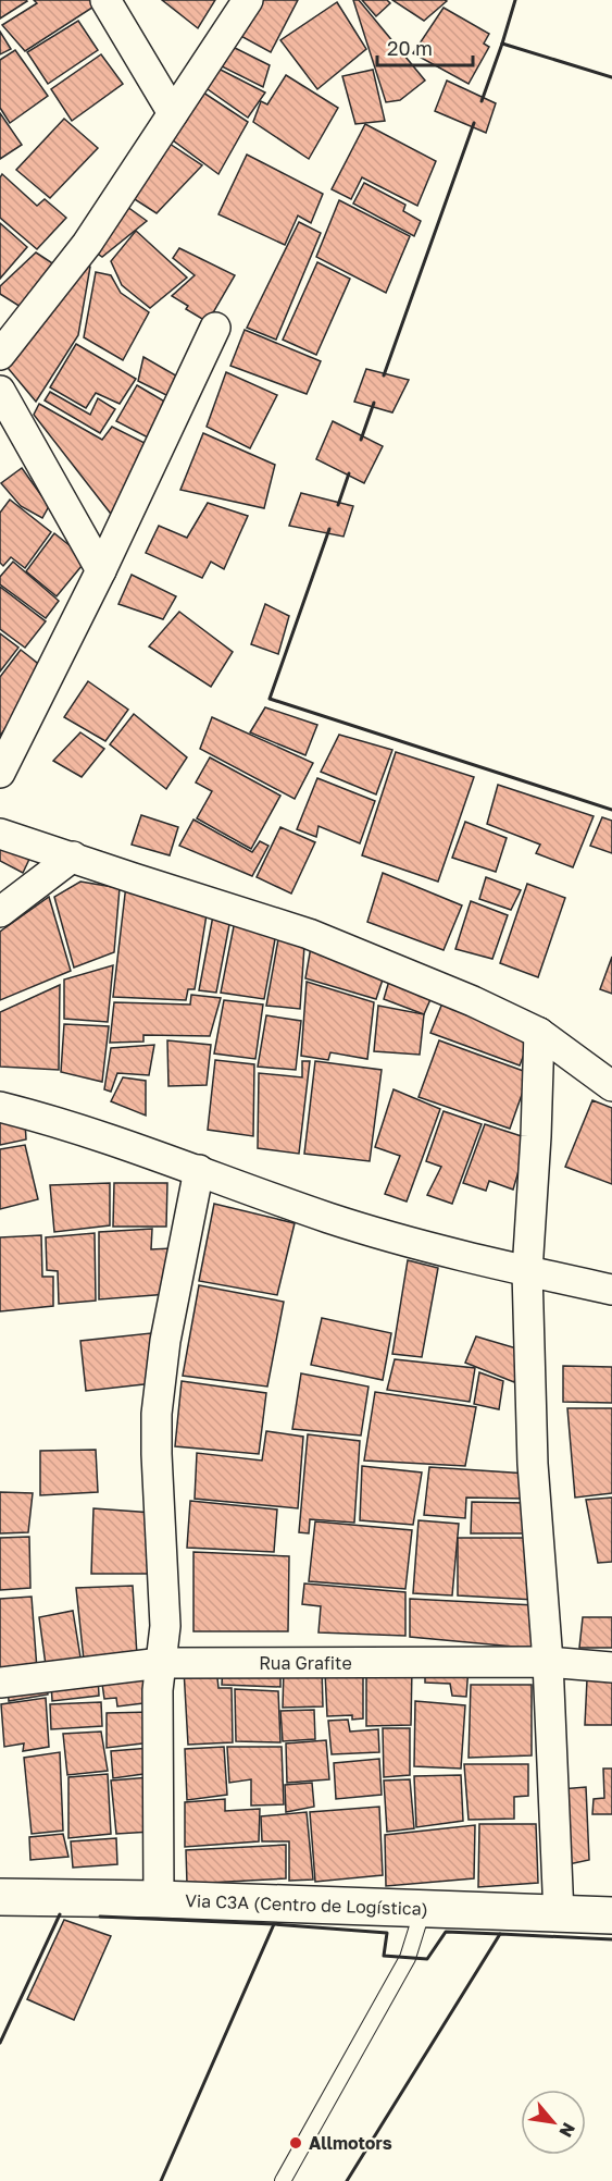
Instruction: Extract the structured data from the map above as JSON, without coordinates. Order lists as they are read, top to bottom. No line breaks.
{"streets":{"street":["Rua Grafite","Via C3A (Centro de Logística)"]},"places":["Allmotors"],"scale_bar":"20 m","north":"bottom right"}
